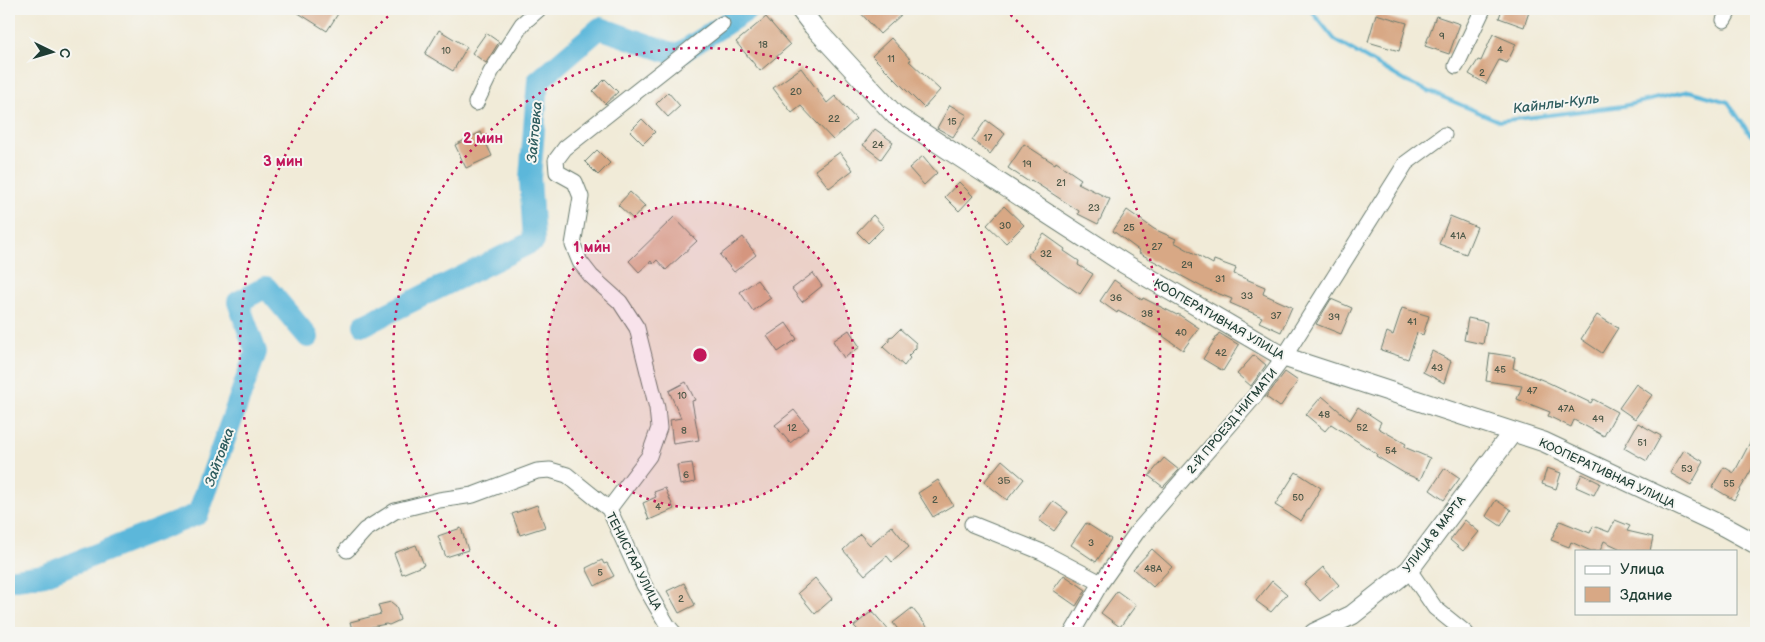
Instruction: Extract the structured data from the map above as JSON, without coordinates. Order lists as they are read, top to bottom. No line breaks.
{"streets":{"main road":["КООПЕРАТИВНАЯ УЛИЦА","УЛИЦА 8 МАРТА"],"street":["2-Й ПРОЕЗД НИГМАТИ","ТЕНИСТАЯ УЛИЦА"]},"crossings":[["КООПЕРАТИВНАЯ УЛИЦА","2-Й ПРОЕЗД НИГМАТИ"],["КООПЕРАТИВНАЯ УЛИЦА","УЛИЦА 8 МАРТА"]],"water":["Кайнлы-Куль","Зайтовка"],"house_numbers":["9","18","4","10","11","2","20","22","15","17","24","19","21","23","30","25","41А","27","32","29","31","33","36","38","37","39","41","40","42","43","45","47","10","47А","48","49","12","52","8","51","54","53","6","3Б","55","50","2","4","3","48А","5","2"],"legend":["Улица","Здание"],"north":"right","rings":["2 мин","3 мин","1 мин"]}
